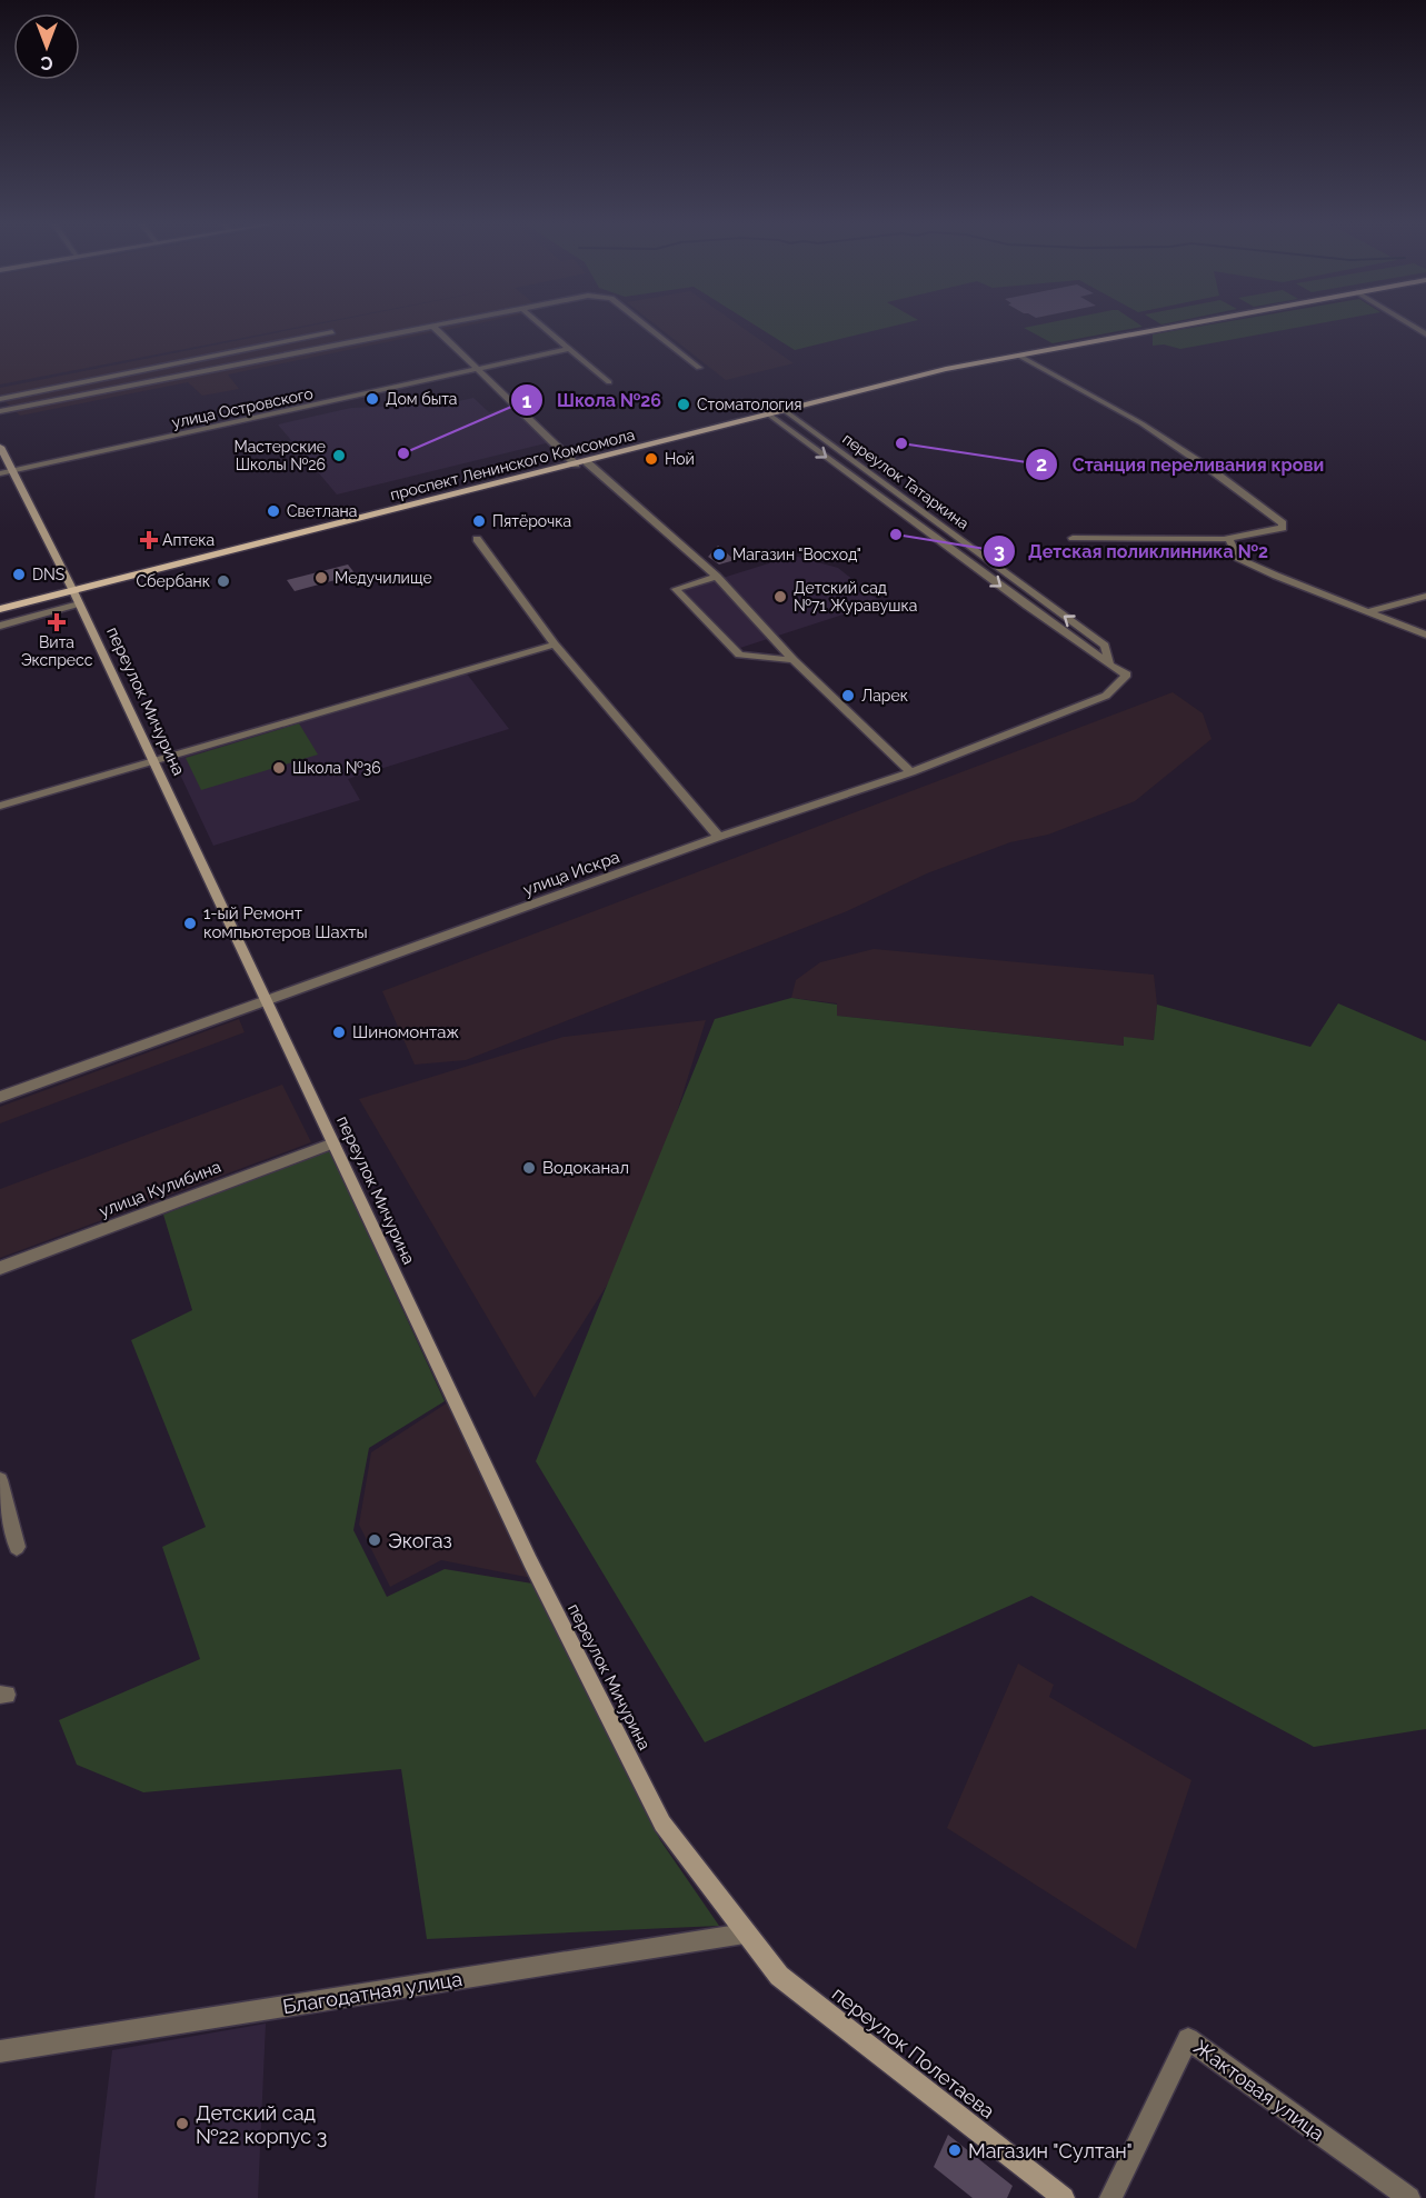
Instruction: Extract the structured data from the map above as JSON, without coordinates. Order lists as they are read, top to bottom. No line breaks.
{"streets":{"main road":["проспект Ленинского Комсомола","переулок Мичурина","переулок Полетаева"],"street":["улица Островского","переулок Татаркина","улица Искра","улица Кулибина","Благодатная улица","Жактовая улица"]},"crossings":[["улица Островского","переулок Мичурина"],["проспект Ленинского Комсомола","переулок Татаркина"],["проспект Ленинского Комсомола","переулок Мичурина"],["переулок Татаркина","улица Искра"],["переулок Мичурина","улица Искра"],["переулок Мичурина","улица Кулибина"],["переулок Мичурина","Благодатная улица"],["переулок Мичурина","переулок Полетаева"],["Благодатная улица","переулок Полетаева"]],"places":{"other":["Дом быта","Стоматология","Станция переливания крови","Школа №26","Мастерские Школы №26","Ной","Светлана","Пятёрочка","Детская поликлинника №2","Магазин \"Восход\"","DNS","Медучилище","Сбербанк","Детский сад №71 Журавушка","Ларек","Школа №36","1-ый Ремонт компьютеров Шахты","Шиномонтаж","Водоканал","Экогаз","Детский сад №22 корпус 3","Магазин \"Султан\""],"health":["Аптека","Вита Экспресс"]},"north":"bottom"}
